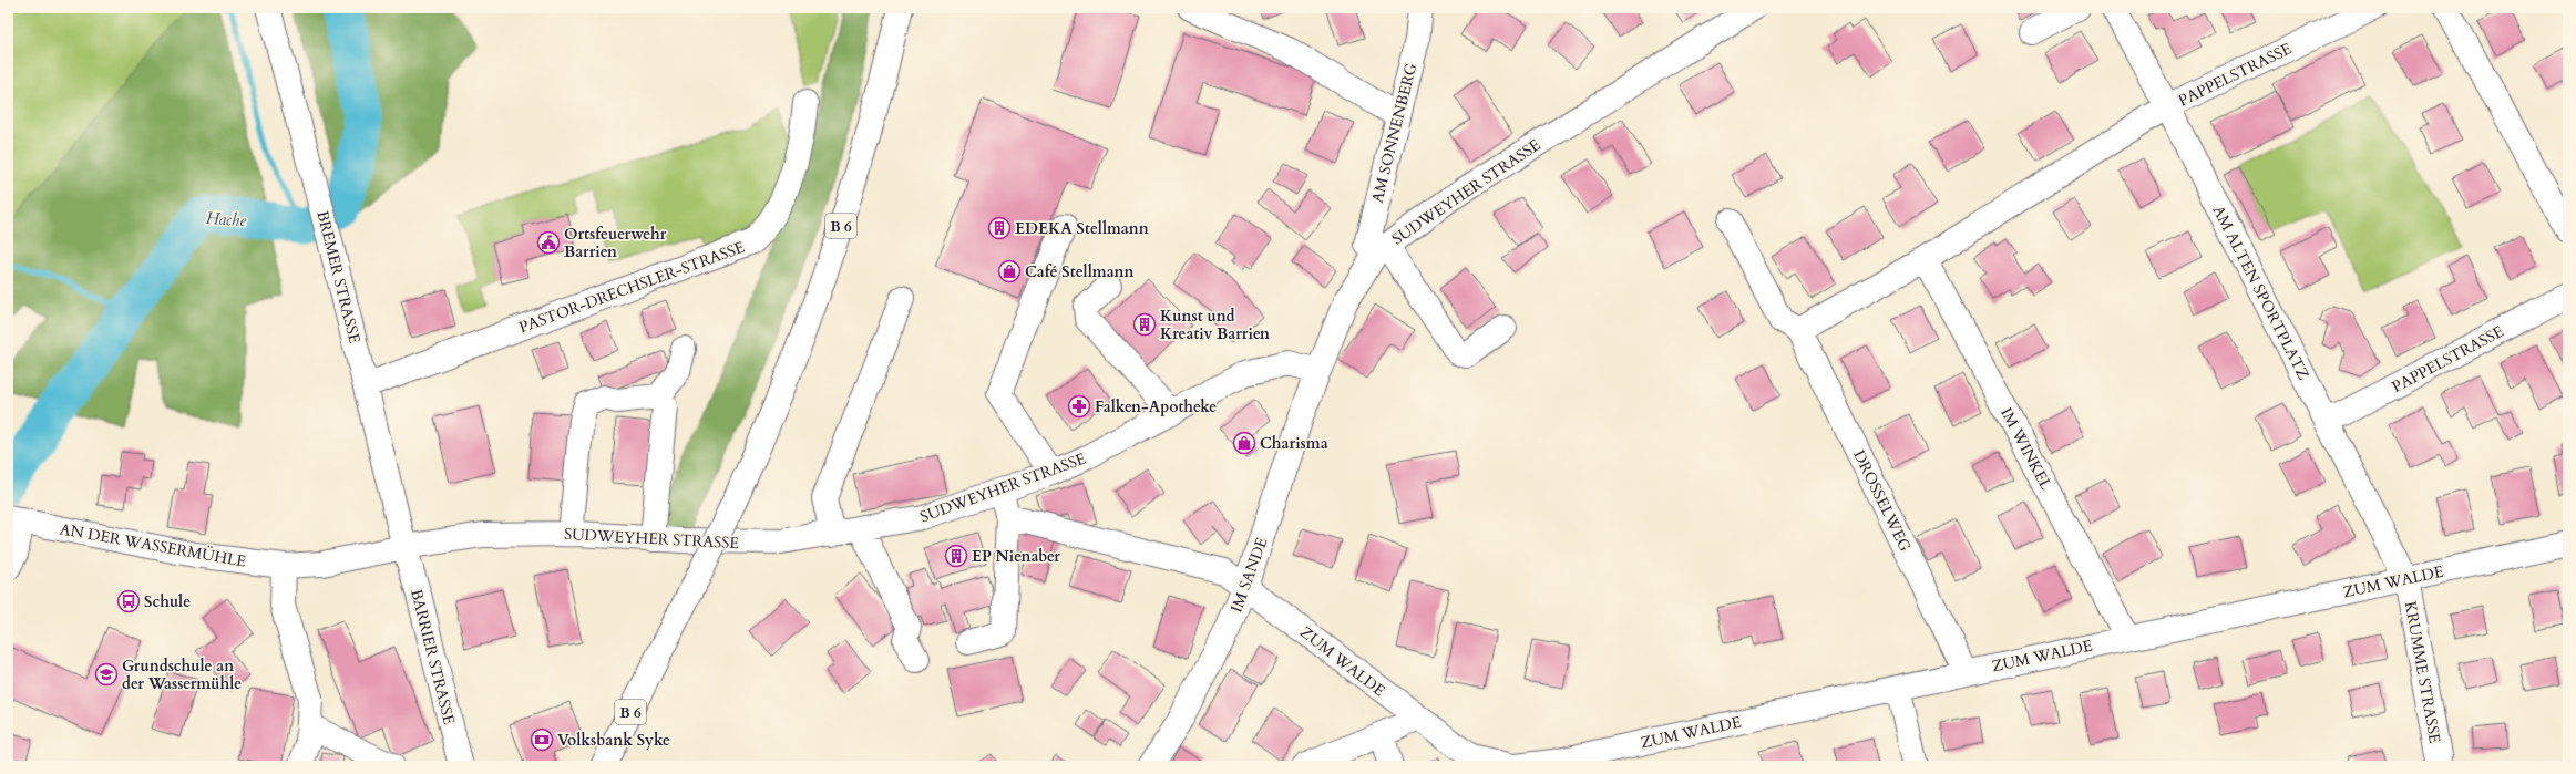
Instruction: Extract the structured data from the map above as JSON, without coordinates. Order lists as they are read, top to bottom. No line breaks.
{"streets":{"street":["PAPPELSTRASSE","AM SONNENBERG","SUDWEYHER STRASSE","B 6","BREMER STRASSE","PASTOR-DRECHSLER-STRASSE","AM ALTEN SPORTPLATZ","IM WINKEL","DROSSELWEG","AN DER WASSERMÜHLE","IM SANDE","ZUM WALDE","BARRIER STRASSE","KRUMME STRASSE"]},"crossings":[["PAPPELSTRASSE","AM ALTEN SPORTPLATZ"],["AM SONNENBERG","SUDWEYHER STRASSE"],["SUDWEYHER STRASSE","BREMER STRASSE"],["SUDWEYHER STRASSE","AN DER WASSERMÜHLE"],["SUDWEYHER STRASSE","IM SANDE"],["SUDWEYHER STRASSE","BARRIER STRASSE"],["BREMER STRASSE","PASTOR-DRECHSLER-STRASSE"],["BREMER STRASSE","AN DER WASSERMÜHLE"],["BREMER STRASSE","BARRIER STRASSE"],["AM ALTEN SPORTPLATZ","ZUM WALDE"],["AM ALTEN SPORTPLATZ","KRUMME STRASSE"],["IM WINKEL","ZUM WALDE"],["DROSSELWEG","ZUM WALDE"],["AN DER WASSERMÜHLE","BARRIER STRASSE"],["IM SANDE","ZUM WALDE"],["ZUM WALDE","KRUMME STRASSE"]],"water":["Hache"],"places":{"building":["EDEKA Stellmann","Kunst und Kreativ Barrien","EP Nienaber"],"public building":["Ortsfeuerwehr Barrien"],"shop":["Café Stellmann","Charisma"],"pharmacy":["Falken-Apotheke"],"bus stop":["Schule"],"school or university":["Grundschule an der Wassermühle"],"bank":["Volksbank Syke"]}}
